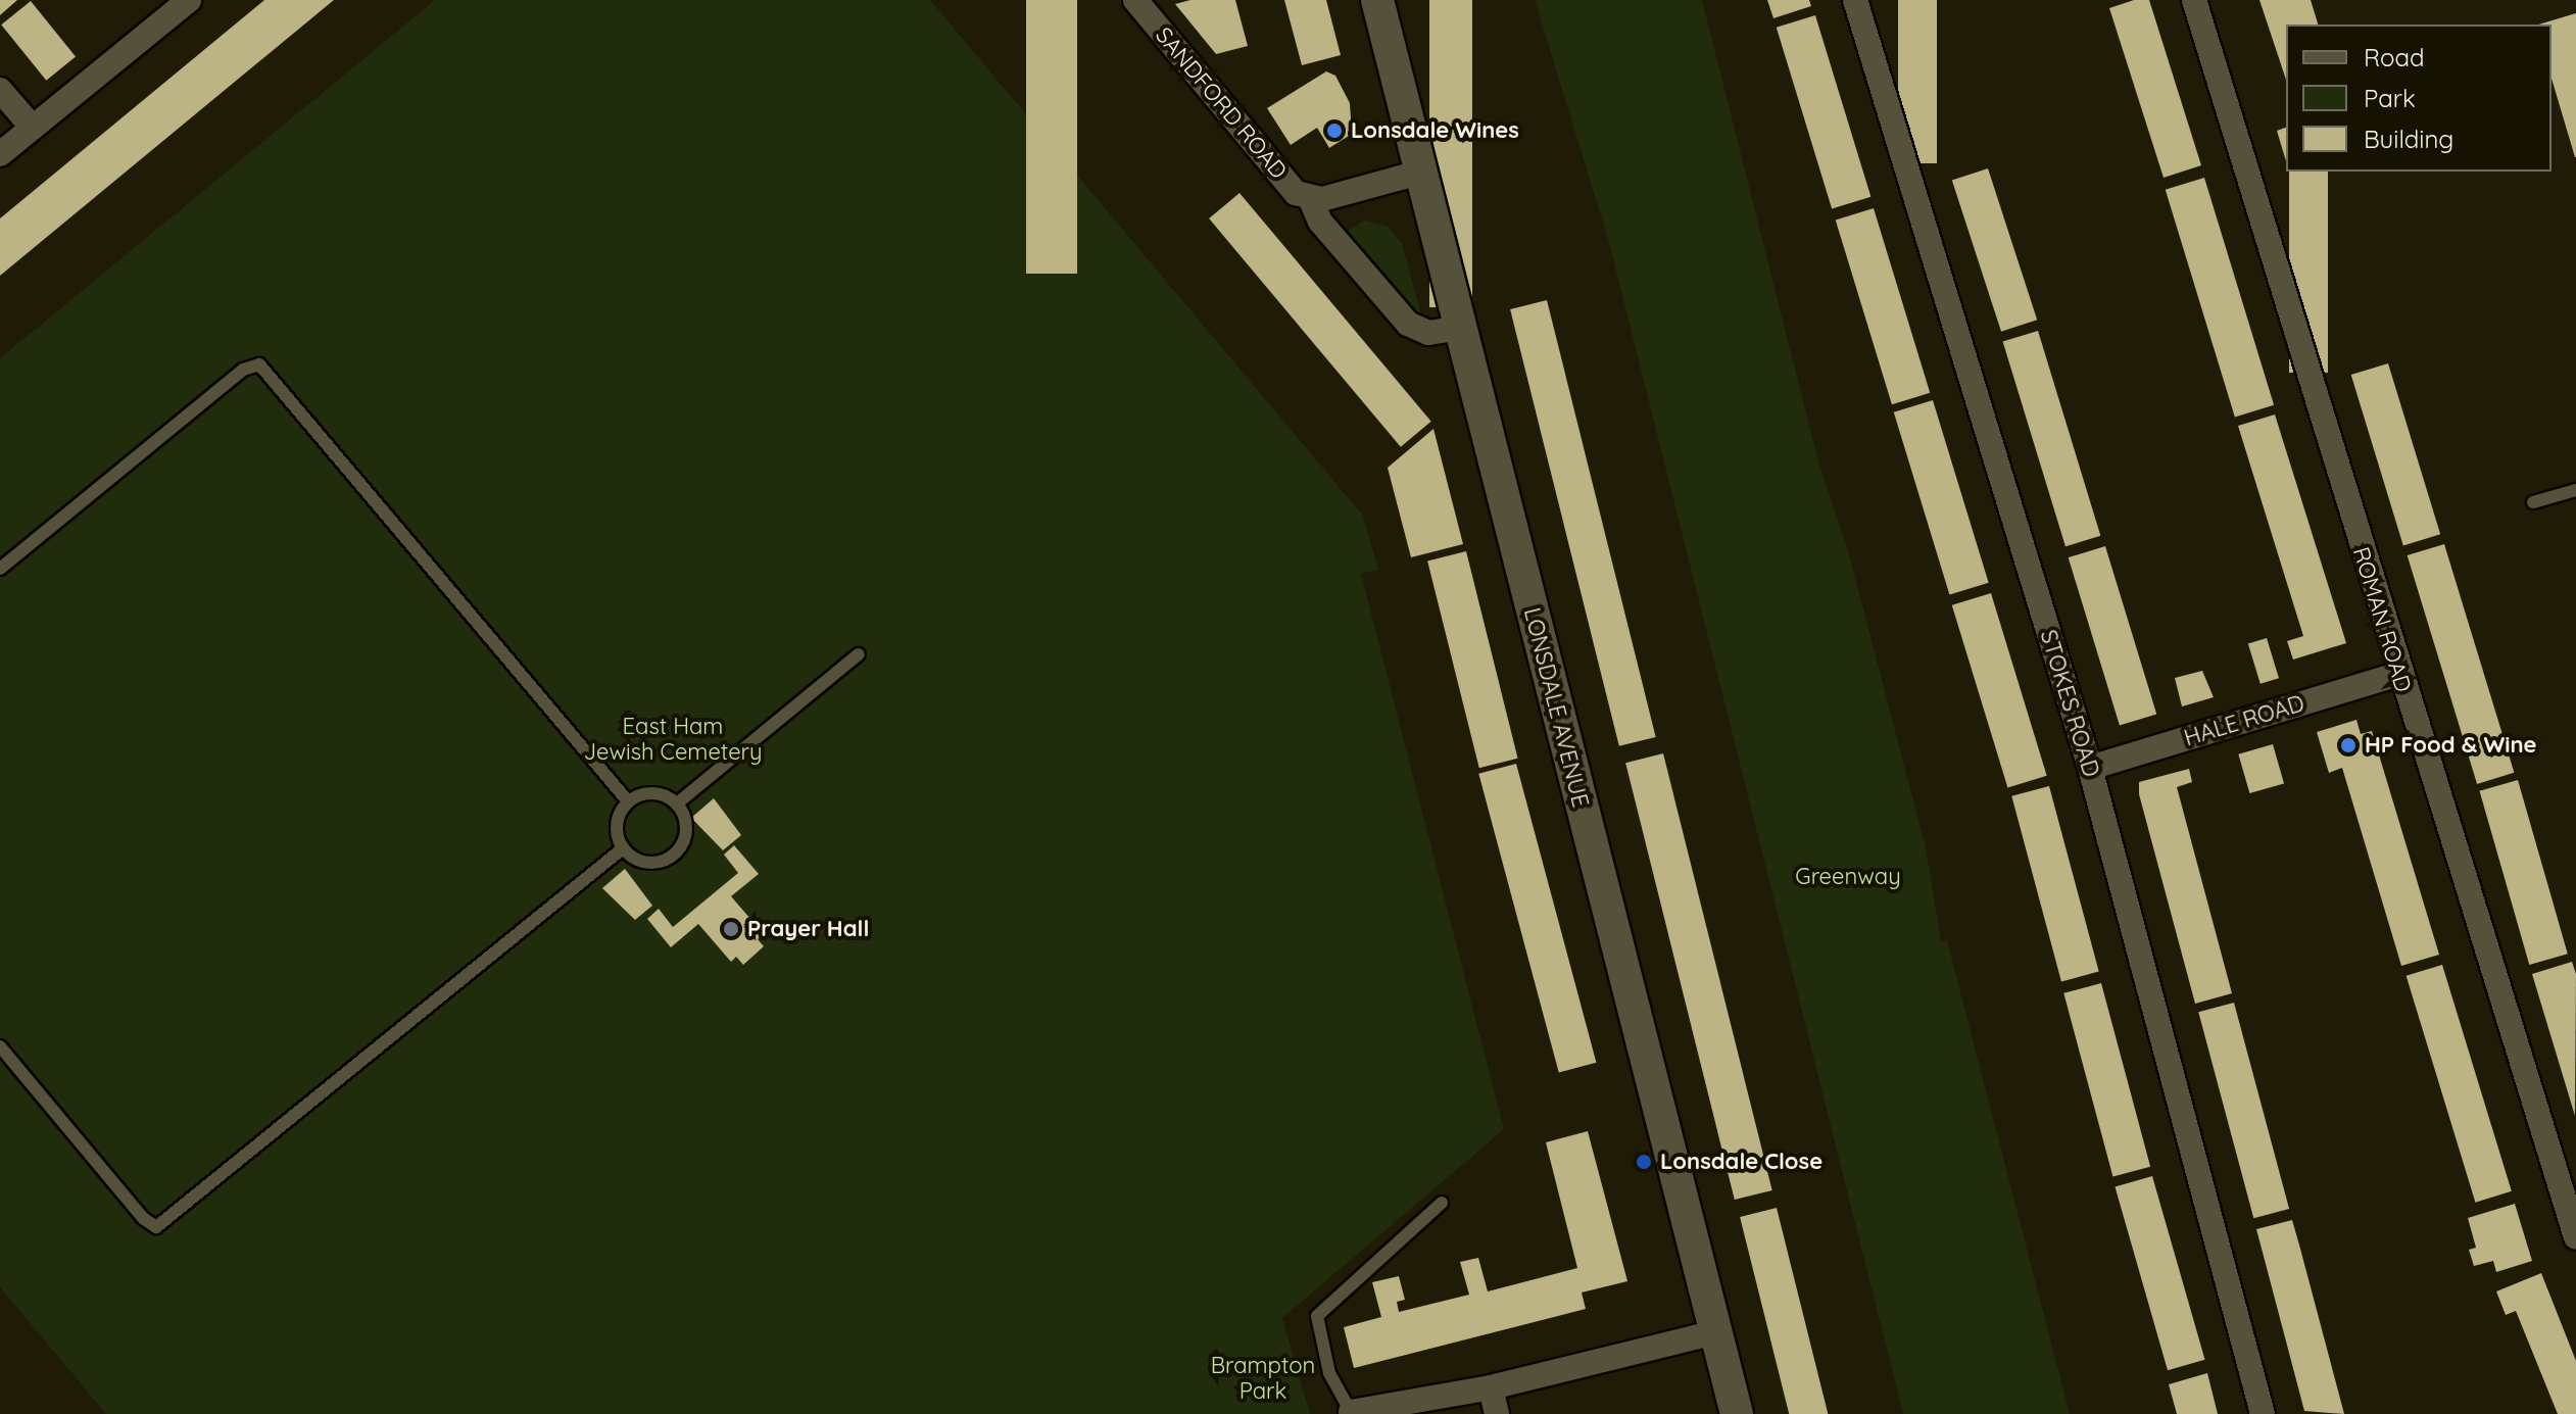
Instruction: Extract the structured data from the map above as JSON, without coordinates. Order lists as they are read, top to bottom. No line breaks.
{"streets":{"street":["SANDFORD ROAD","ROMAN ROAD","STOKES ROAD","LONSDALE AVENUE","HALE ROAD"]},"crossings":[["SANDFORD ROAD","LONSDALE AVENUE"],["ROMAN ROAD","HALE ROAD"],["STOKES ROAD","HALE ROAD"]],"parks":["East Ham Jewish Cemetery","Greenway","Brampton Park"],"places":["Lonsdale Wines","HP Food & Wine","Prayer Hall","Lonsdale Close"],"legend":["Road","Park","Building"]}
